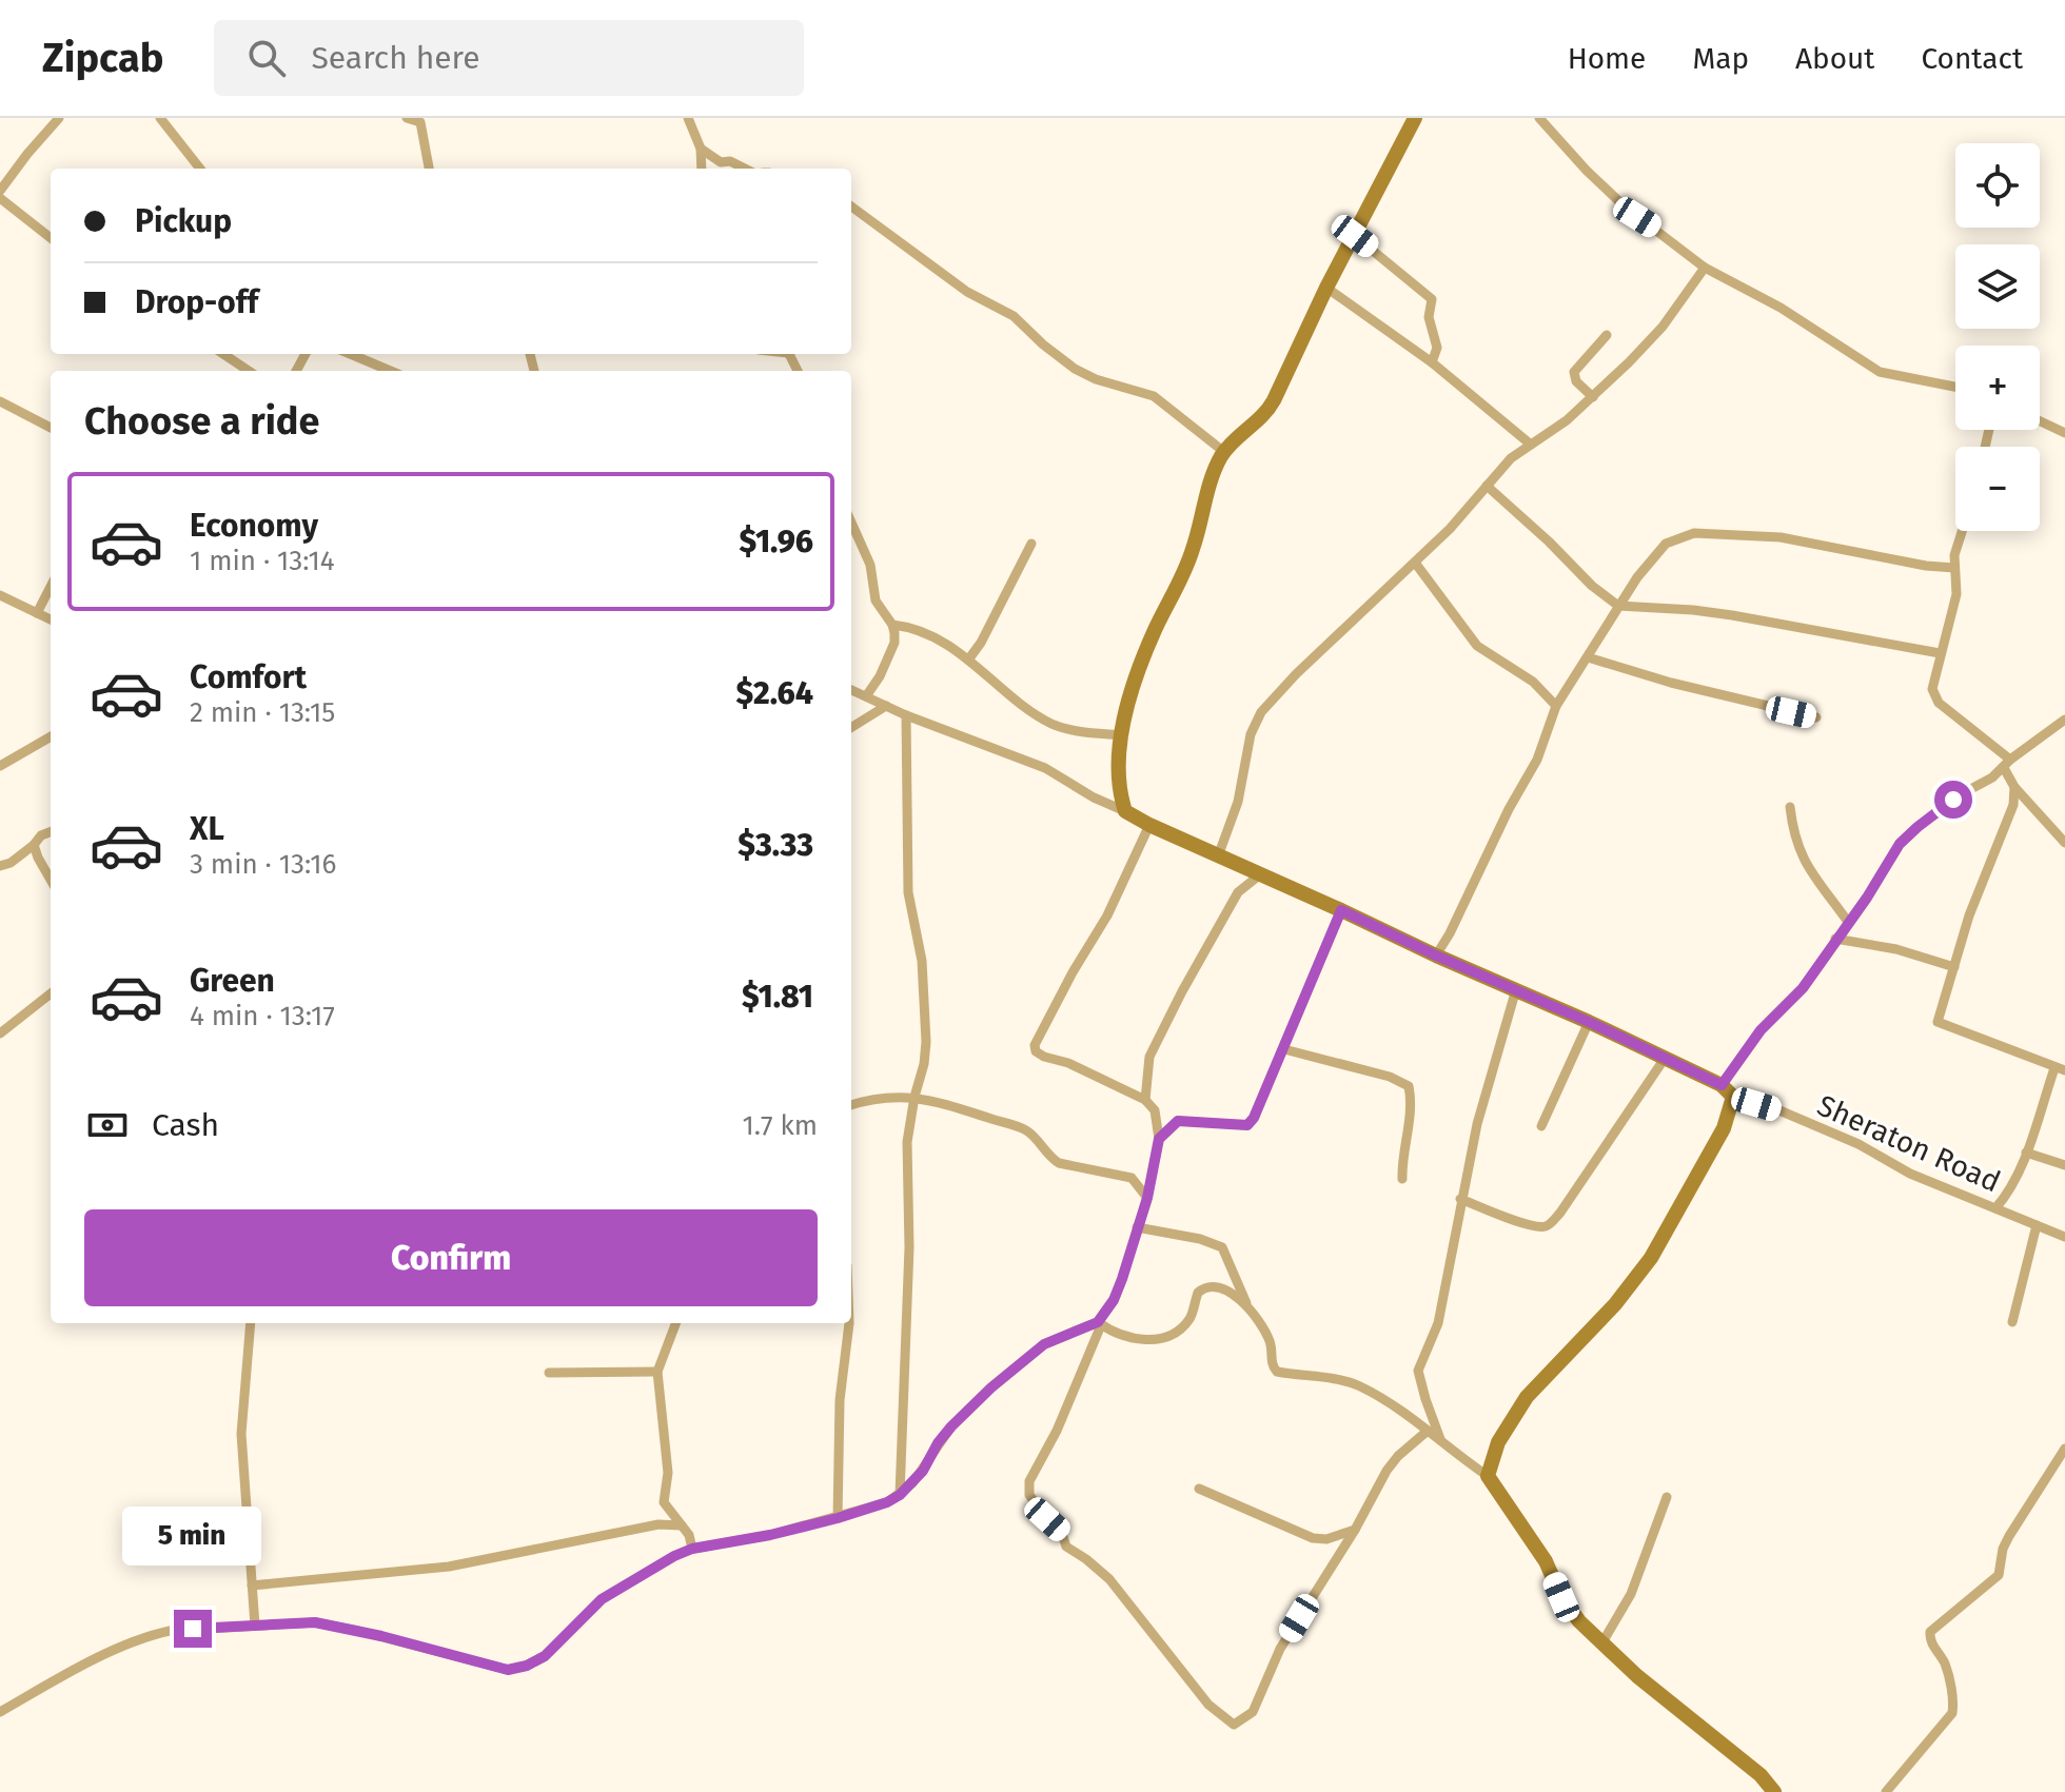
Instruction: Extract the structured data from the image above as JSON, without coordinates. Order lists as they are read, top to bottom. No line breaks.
{"streets":{"street":["Sheraton Road"]},"page":{"header":"Zipcab","search":"Search here","nav":["Home","Map","About","Contact"],"map_buttons":["+","−"],"banner":["Pickup","Drop-off"],"heading":"Choose a ride","list":[{"name":"Economy","note":"1 min · 13:14","value":"$1.96"},{"name":"Comfort","note":"2 min · 13:15","value":"$2.64"},{"name":"XL","note":"3 min · 13:16","value":"$3.33"},{"name":"Green","note":"4 min · 13:17","value":"$1.81"}],"pay":["Cash","1.7 km"],"buttons":"Confirm","bubble":"5 min"}}
